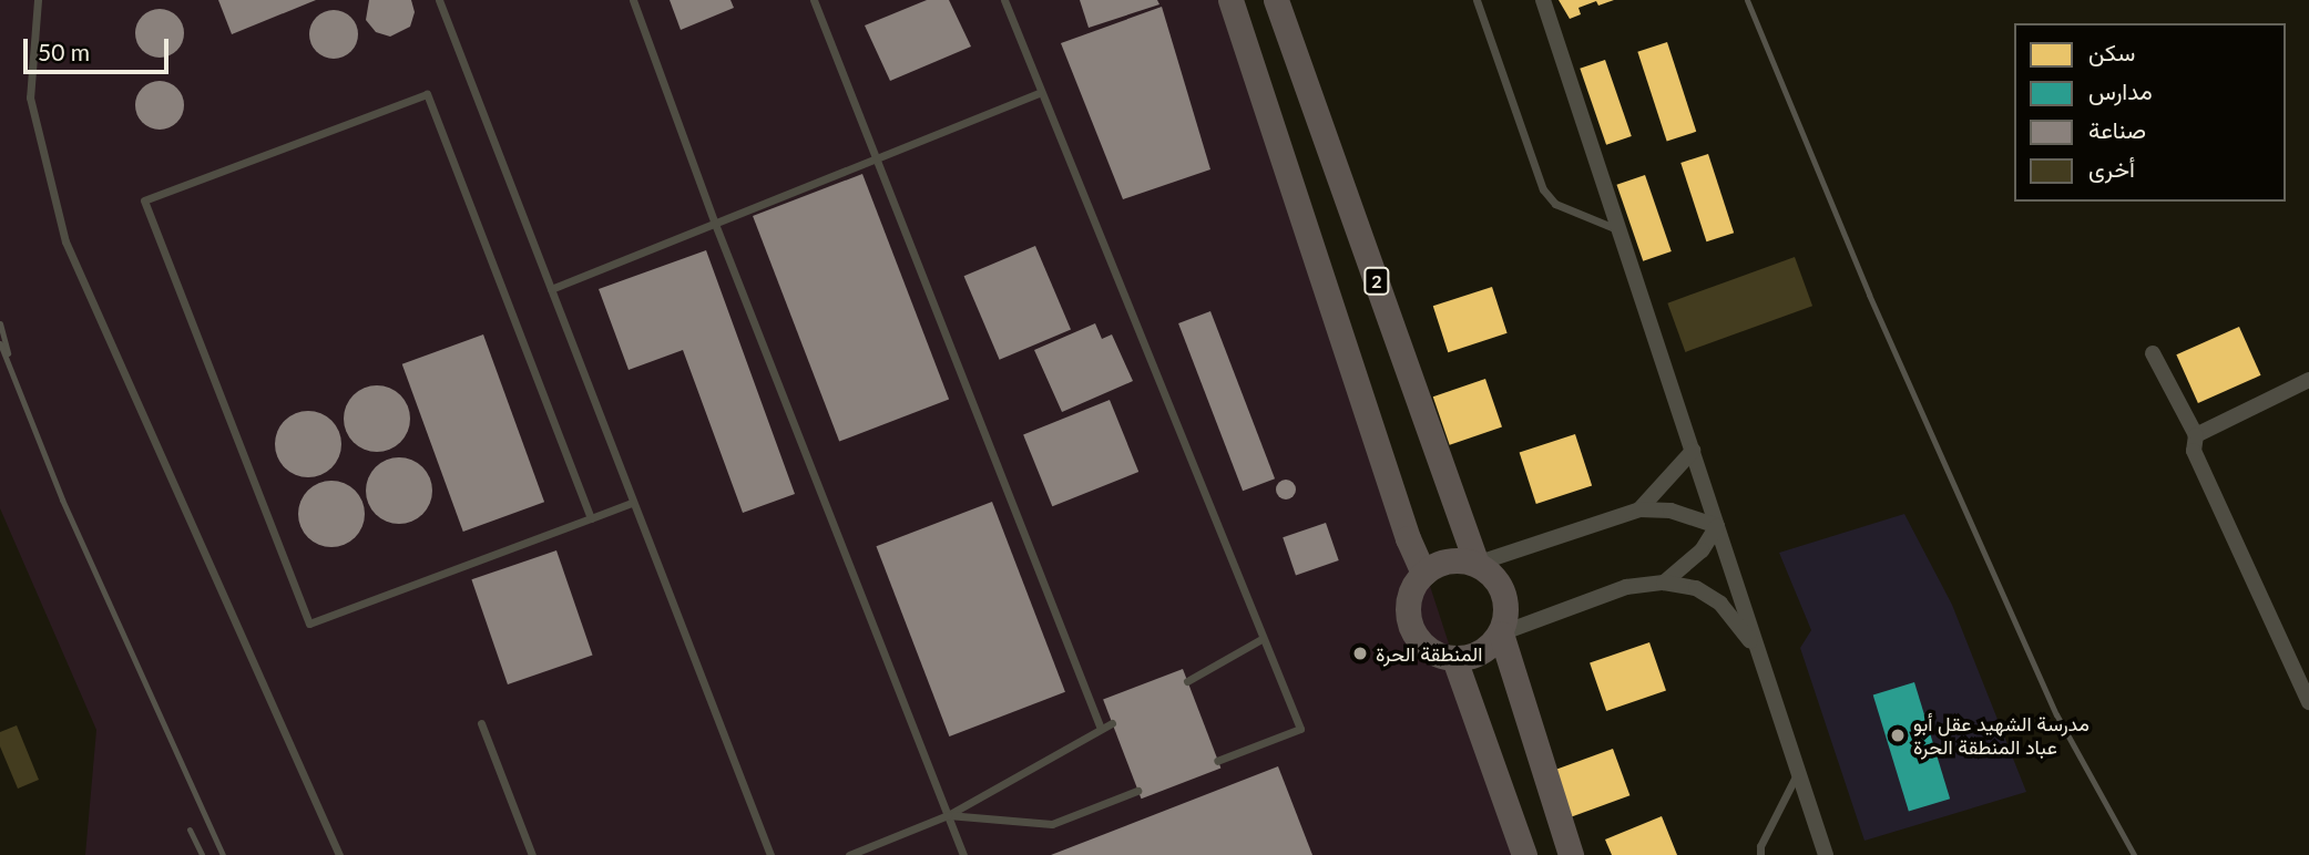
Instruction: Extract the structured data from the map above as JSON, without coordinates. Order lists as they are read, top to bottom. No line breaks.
{"streets":{"main road":["2"]},"places":["المنطقة الحرة","مدرسة الشهيد عقل أبو عباد المنطقة الحرة"],"legend":["سكن","مدارس","صناعة","أخرى"],"scale_bar":"50 m"}
